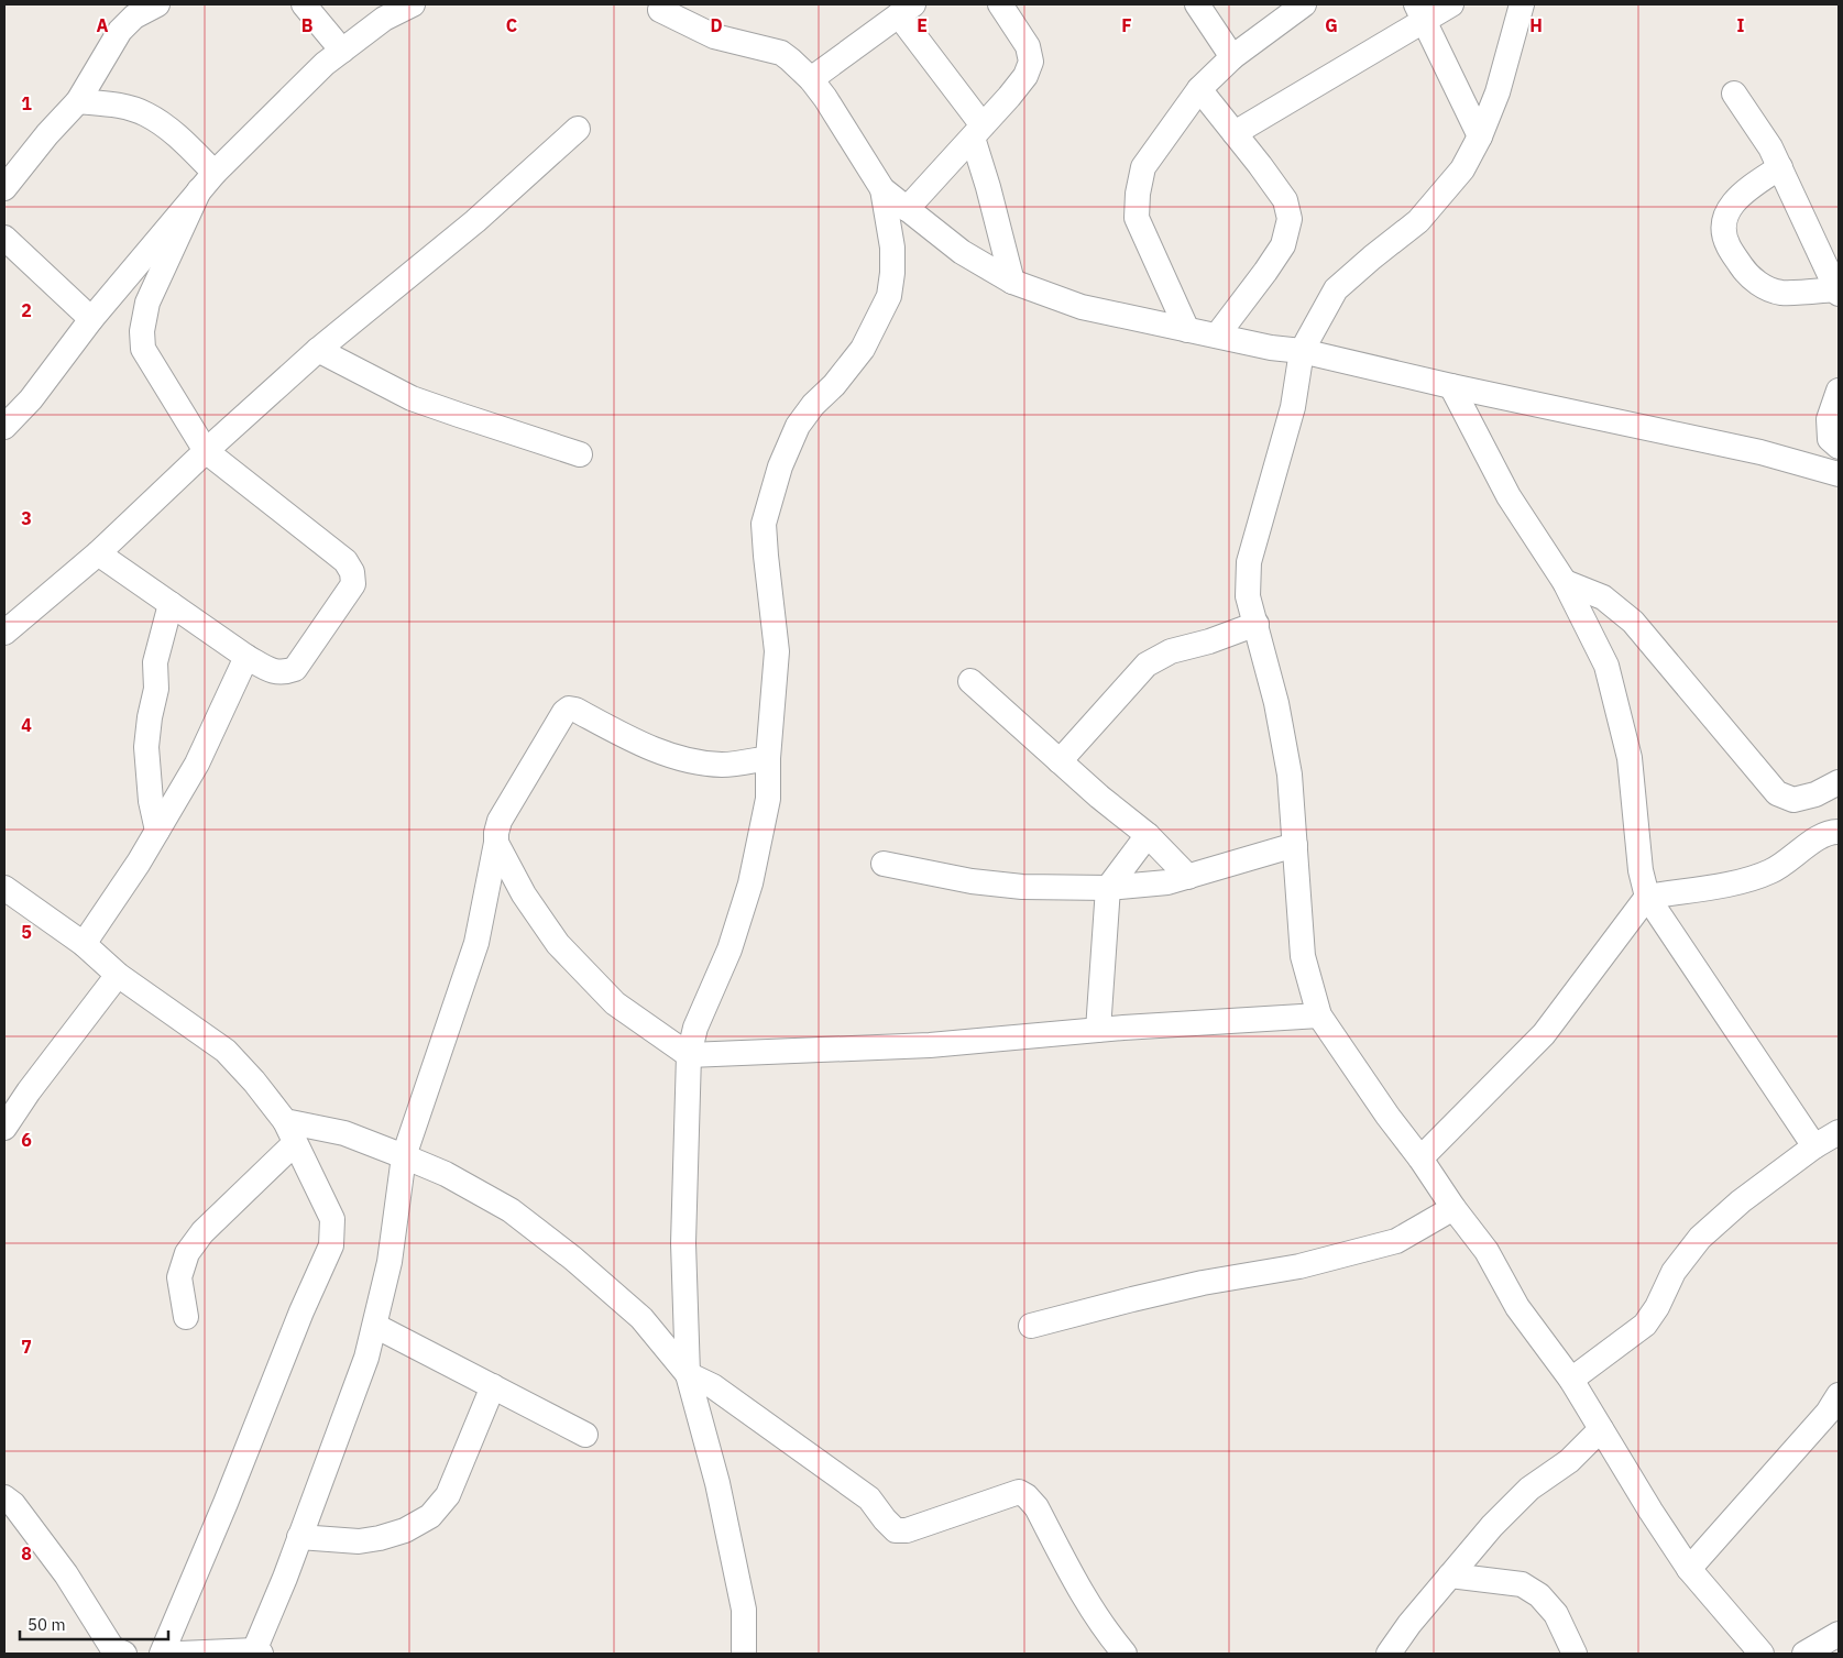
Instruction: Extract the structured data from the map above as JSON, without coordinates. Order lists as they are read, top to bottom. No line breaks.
{"scale_bar":"50 m","grid":{"columns":["A","B","C","D","E","F","G","H","I"],"rows":["1","2","3","4","5","6","7","8"]}}
